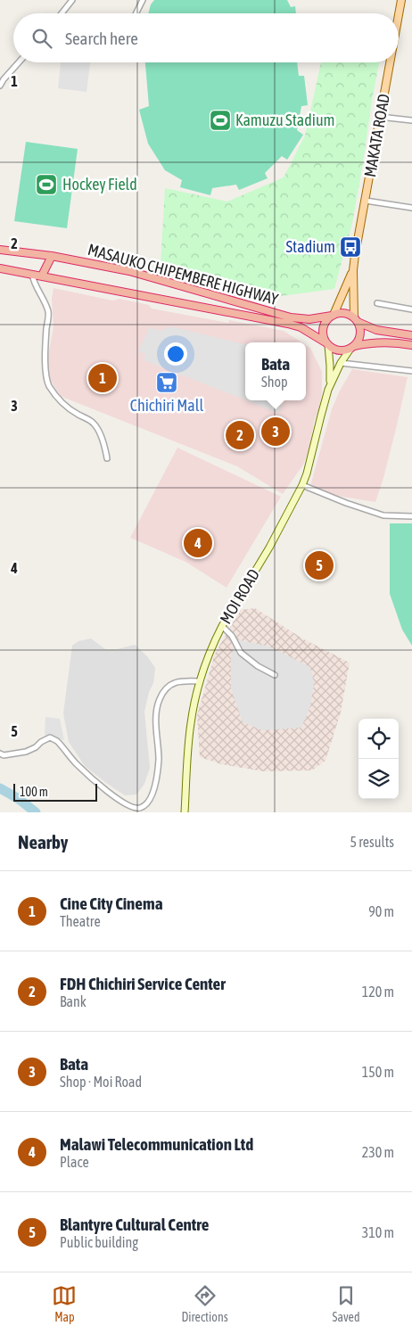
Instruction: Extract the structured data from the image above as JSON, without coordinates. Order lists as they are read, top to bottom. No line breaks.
{"streets":{"highway":["MASAUKO CHIPEMBERE HIGHWAY"],"main road":["MAKATA ROAD","MOI ROAD"]},"crossings":[["MAKATA ROAD","MASAUKO CHIPEMBERE HIGHWAY"]],"places":{"sports":["Kamuzu Stadium","Hockey Field"],"bus stop":["Stadium"],"supermarket":["Chichiri Mall"]},"scale_bar":"100 m","page":{"search":"Search here","popup":["Bata","Shop"],"pins":["1","3","2","4","5"],"scale":"100 m","heading":["Nearby","5 results"],"list":[{"mark":"1","name":"Cine City Cinema","note":"Theatre","value":"90 m"},{"mark":"2","name":"FDH Chichiri Service Center","note":"Bank","value":"120 m"},{"mark":"3","name":"Bata","note":"Shop · Moi Road","value":"150 m"},{"mark":"4","name":"Malawi Telecommunication Ltd","note":"Place","value":"230 m"},{"mark":"5","name":"Blantyre Cultural Centre","note":"Public building","value":"310 m"}],"nav":["Map","Directions","Saved"]},"grid":{"rows":["1","2","3","4","5"]}}
